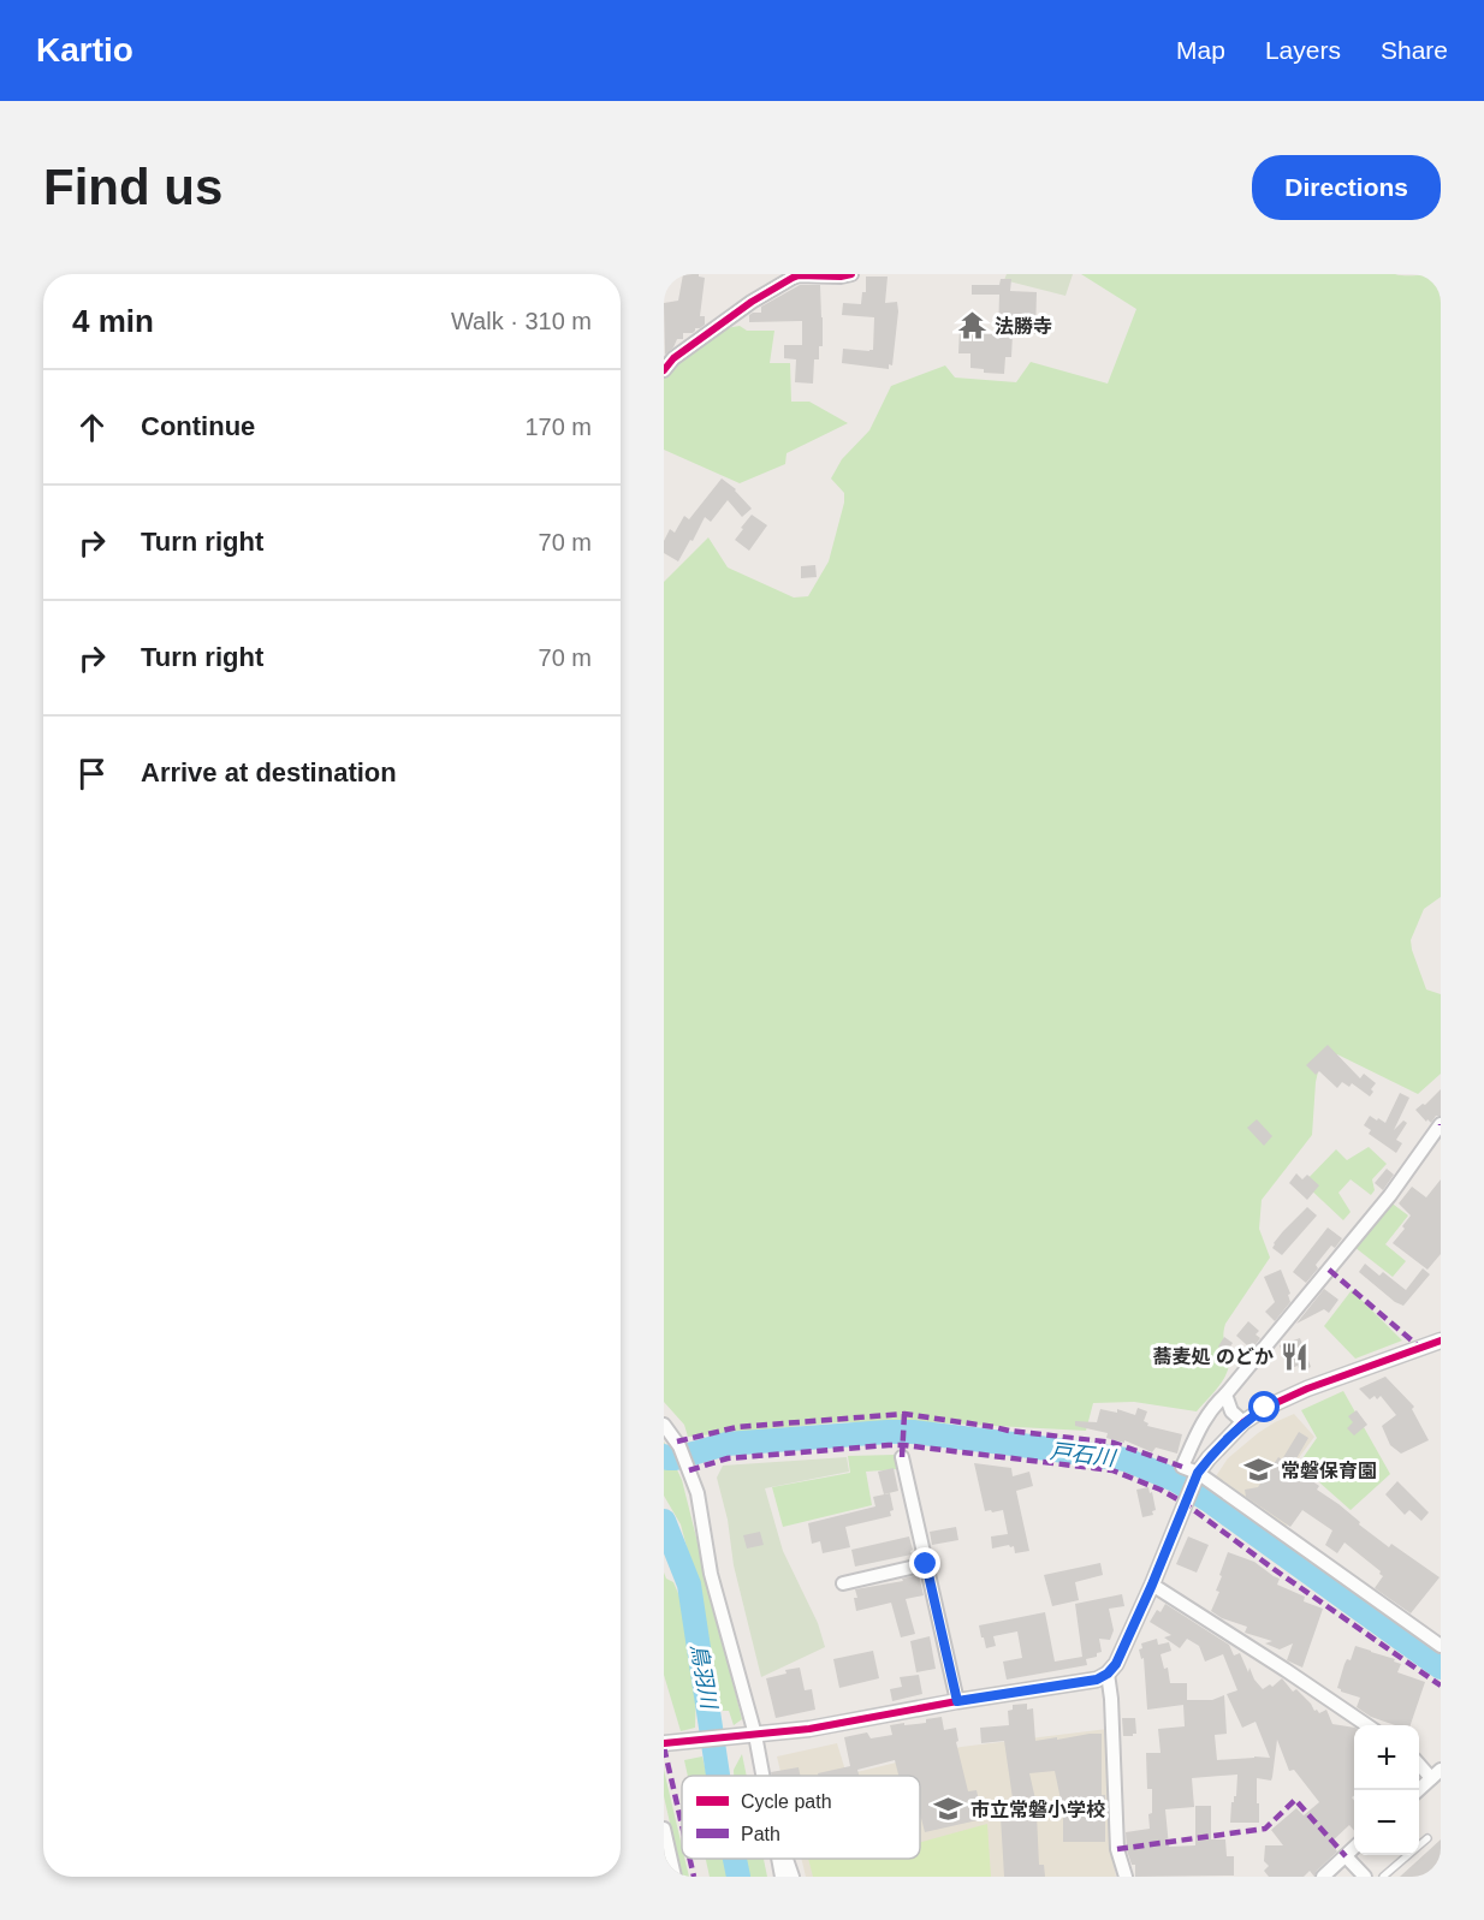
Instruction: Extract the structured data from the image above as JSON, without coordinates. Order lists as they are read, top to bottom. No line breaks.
{"water":["戸石川","鳥羽川"],"places":{"temple":["法勝寺"],"restaurant":["蕎麦処 のどか"],"school or university":["常磐保育園","市立常磐小学校"]},"legend":["Cycle path","Path"],"page":{"header":"Kartio","nav":["Map","Layers","Share"],"buttons":"Directions","title":"Find us","heading":["4 min","Walk · 310 m"],"list":[["Continue","170 m"],["Turn right","70 m"],["Turn right","70 m"],"Arrive at destination"],"map_buttons":["+","−"]}}
